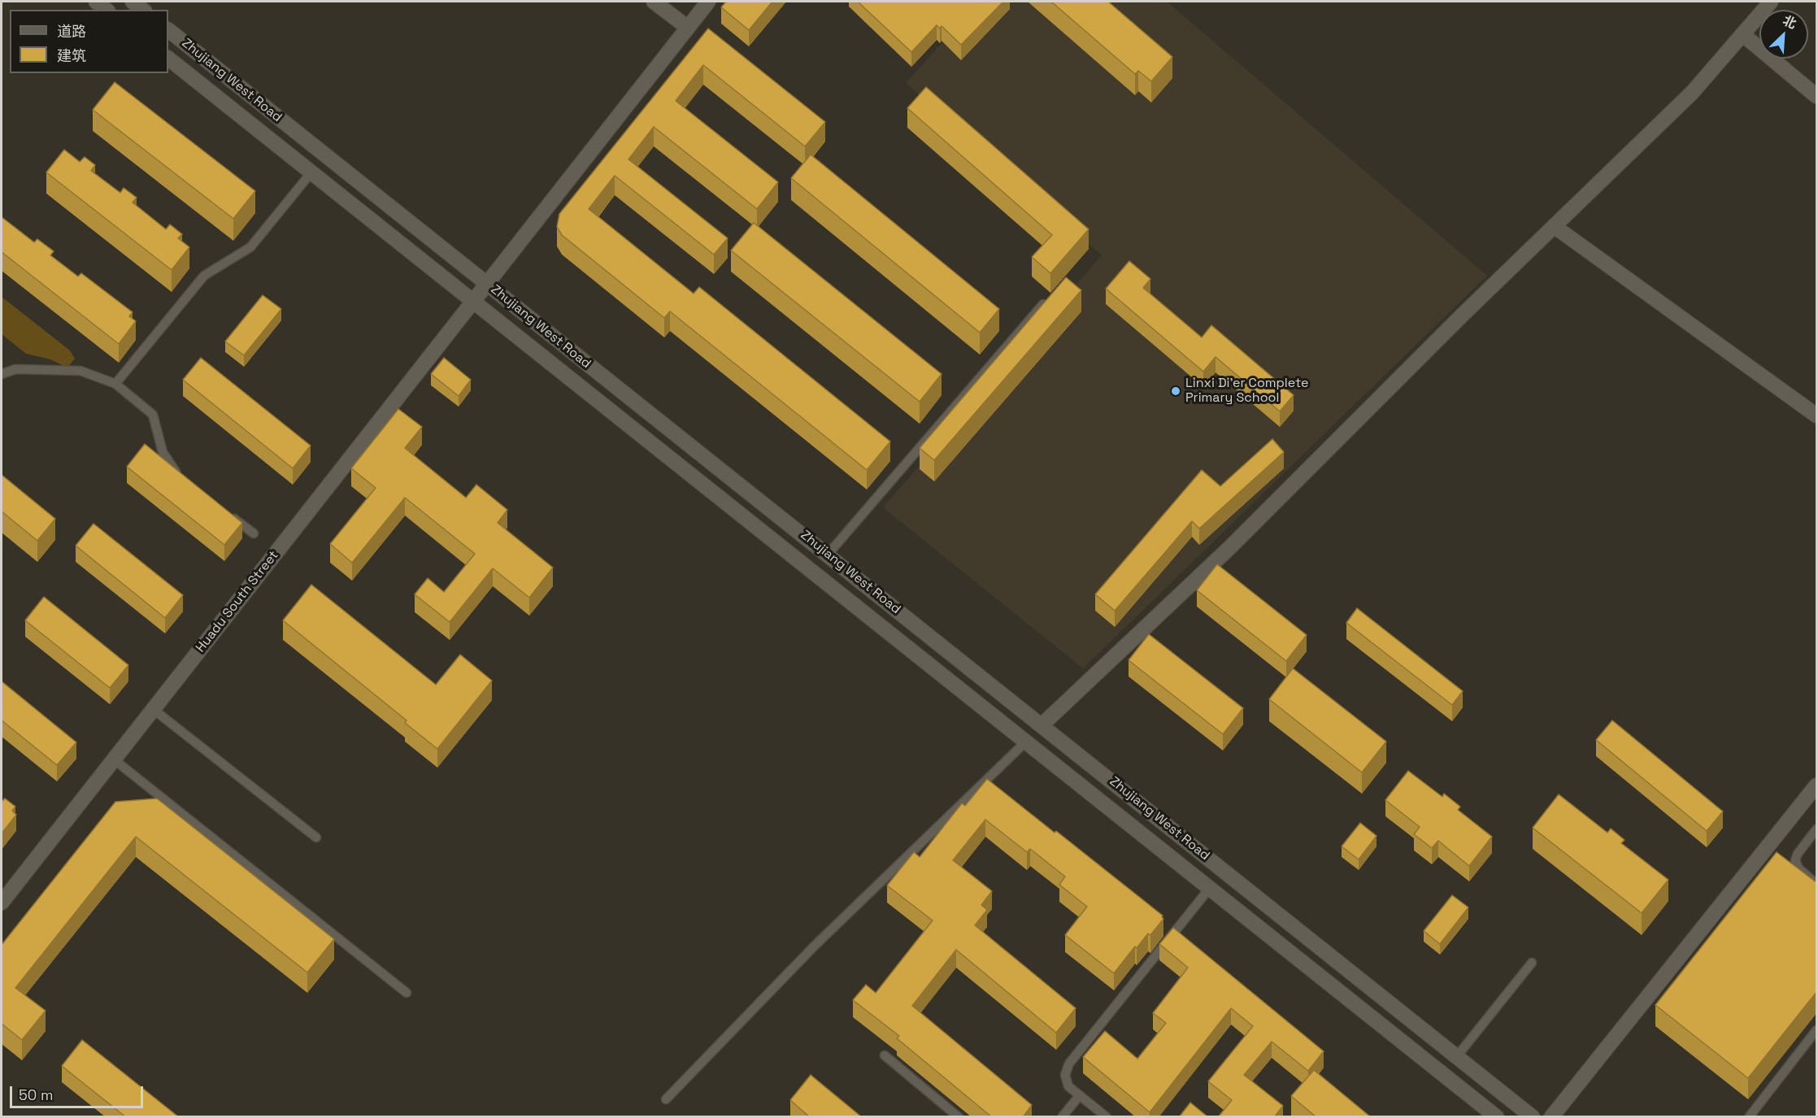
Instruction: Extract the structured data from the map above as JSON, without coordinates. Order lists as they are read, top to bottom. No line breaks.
{"streets":{"main road":["Zhujiang West Road","Huadu South Street"]},"crossings":[["Zhujiang West Road","Huadu South Street"]],"places":["Linxi Di'er Complete Primary School"],"legend":["道路","建筑"],"scale_bar":"50 m","north":"top right"}
